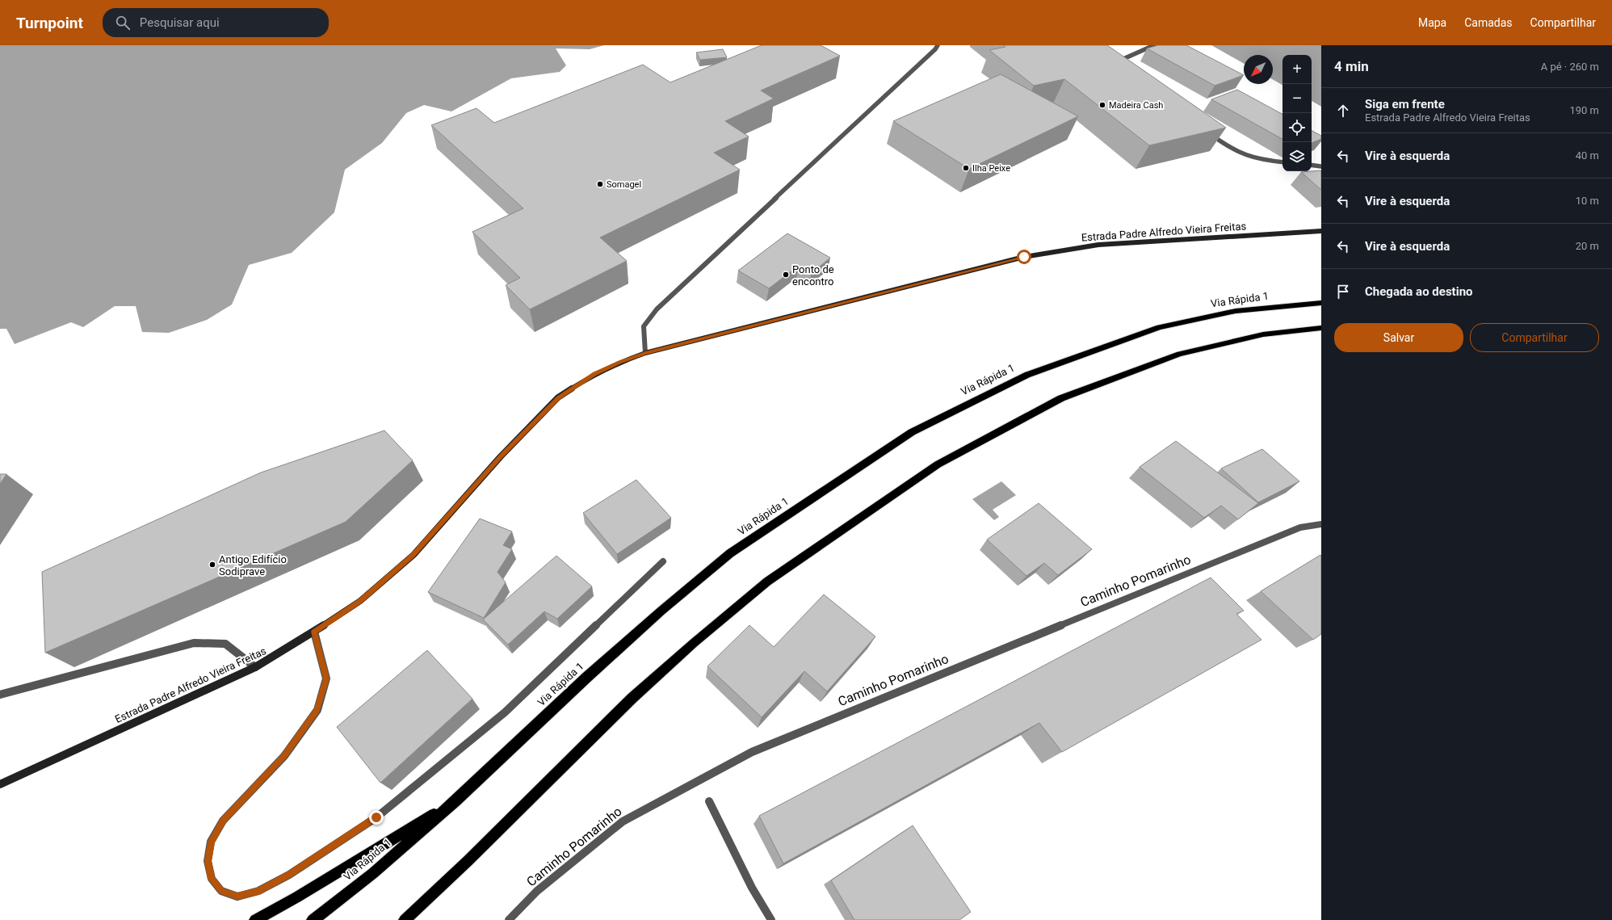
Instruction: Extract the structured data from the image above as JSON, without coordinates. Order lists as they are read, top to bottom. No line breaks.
{"streets":{"highway":["Via Rápida 1"],"main road":["Estrada Padre Alfredo Vieira Freitas"],"street":["Caminho Pomarinho"]},"places":["Madeira Cash","Ilha Peixe","Somagel","Ponto de encontro","Antigo Edifício Sodiprave"],"north":"bottom left","page":{"header":"Turnpoint","search":"Pesquisar aqui","nav":["Mapa","Camadas","Compartilhar"],"heading":["4 min","A pé · 260 m"],"map_buttons":["+","−"],"list":[["Siga em frente","Estrada Padre Alfredo Vieira Freitas","190 m"],["Vire à esquerda","40 m"],["Vire à esquerda","10 m"],["Vire à esquerda","20 m"],"Chegada ao destino"],"buttons":["Salvar","Compartilhar"]}}
